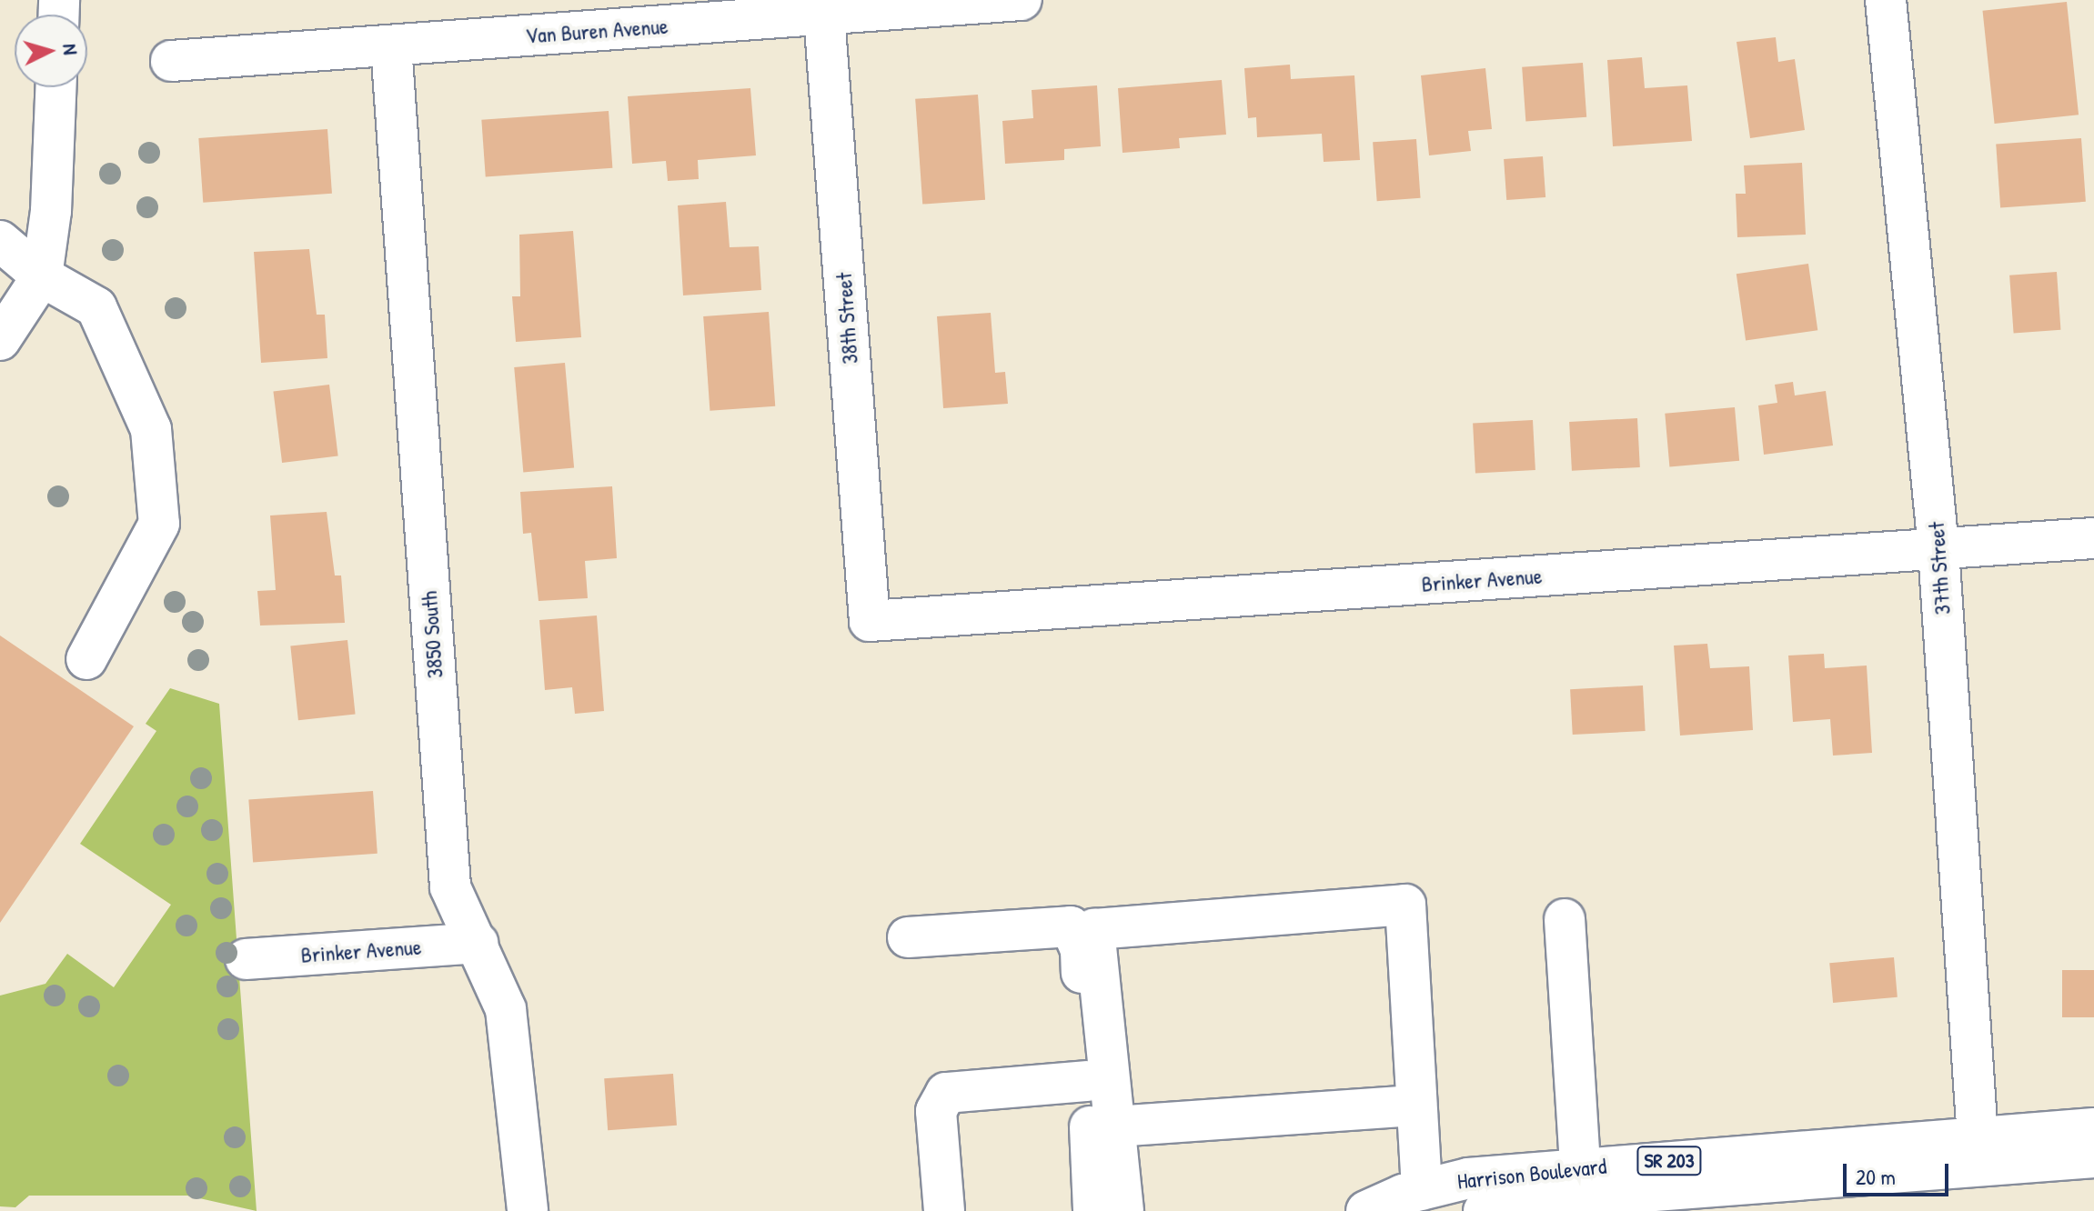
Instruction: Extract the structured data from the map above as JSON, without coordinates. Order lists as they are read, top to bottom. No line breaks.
{"streets":{"street":["Van Buren Avenue","38th Street","37th Street","Brinker Avenue","3850 South","SR 203","Harrison Boulevard"]},"crossings":[["Van Buren Avenue","38th Street"],["Van Buren Avenue","3850 South"],["38th Street","Brinker Avenue"],["37th Street","Brinker Avenue"],["37th Street","Harrison Boulevard"],["Brinker Avenue","3850 South"]],"scale_bar":"20 m","north":"right"}
